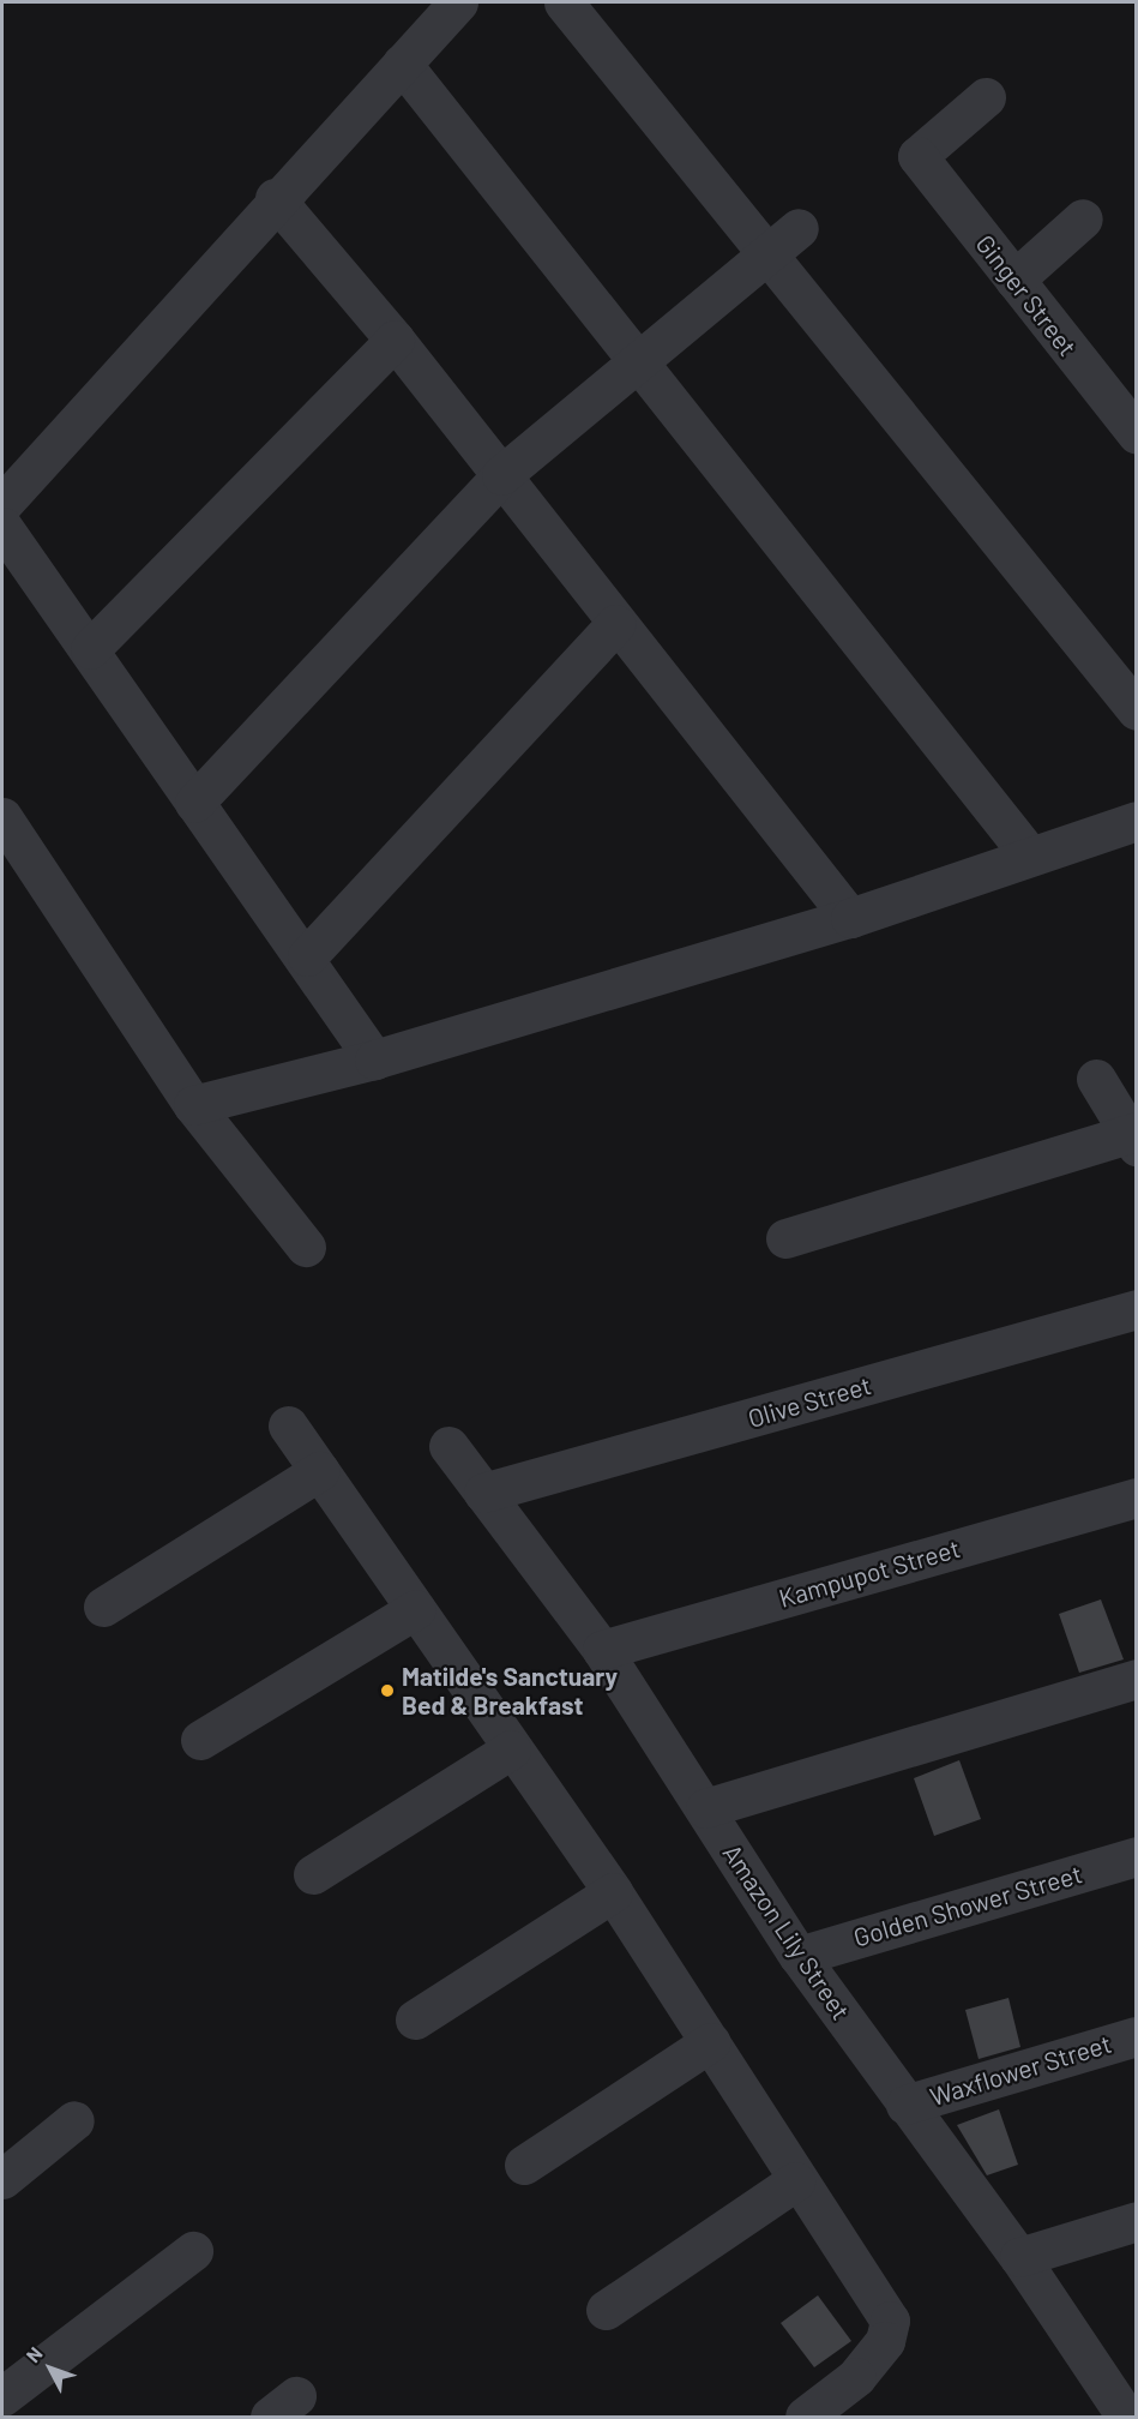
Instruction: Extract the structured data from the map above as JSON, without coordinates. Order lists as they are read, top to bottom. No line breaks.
{"streets":{"street":["Ginger Street","Olive Street","Kampupot Street","Golden Shower Street","Amazon Lily Street","Waxflower Street"]},"crossings":[["Olive Street","Amazon Lily Street"],["Kampupot Street","Amazon Lily Street"],["Golden Shower Street","Amazon Lily Street"],["Amazon Lily Street","Waxflower Street"]],"places":["Matilde's Sanctuary Bed & Breakfast"],"north":"top left"}
